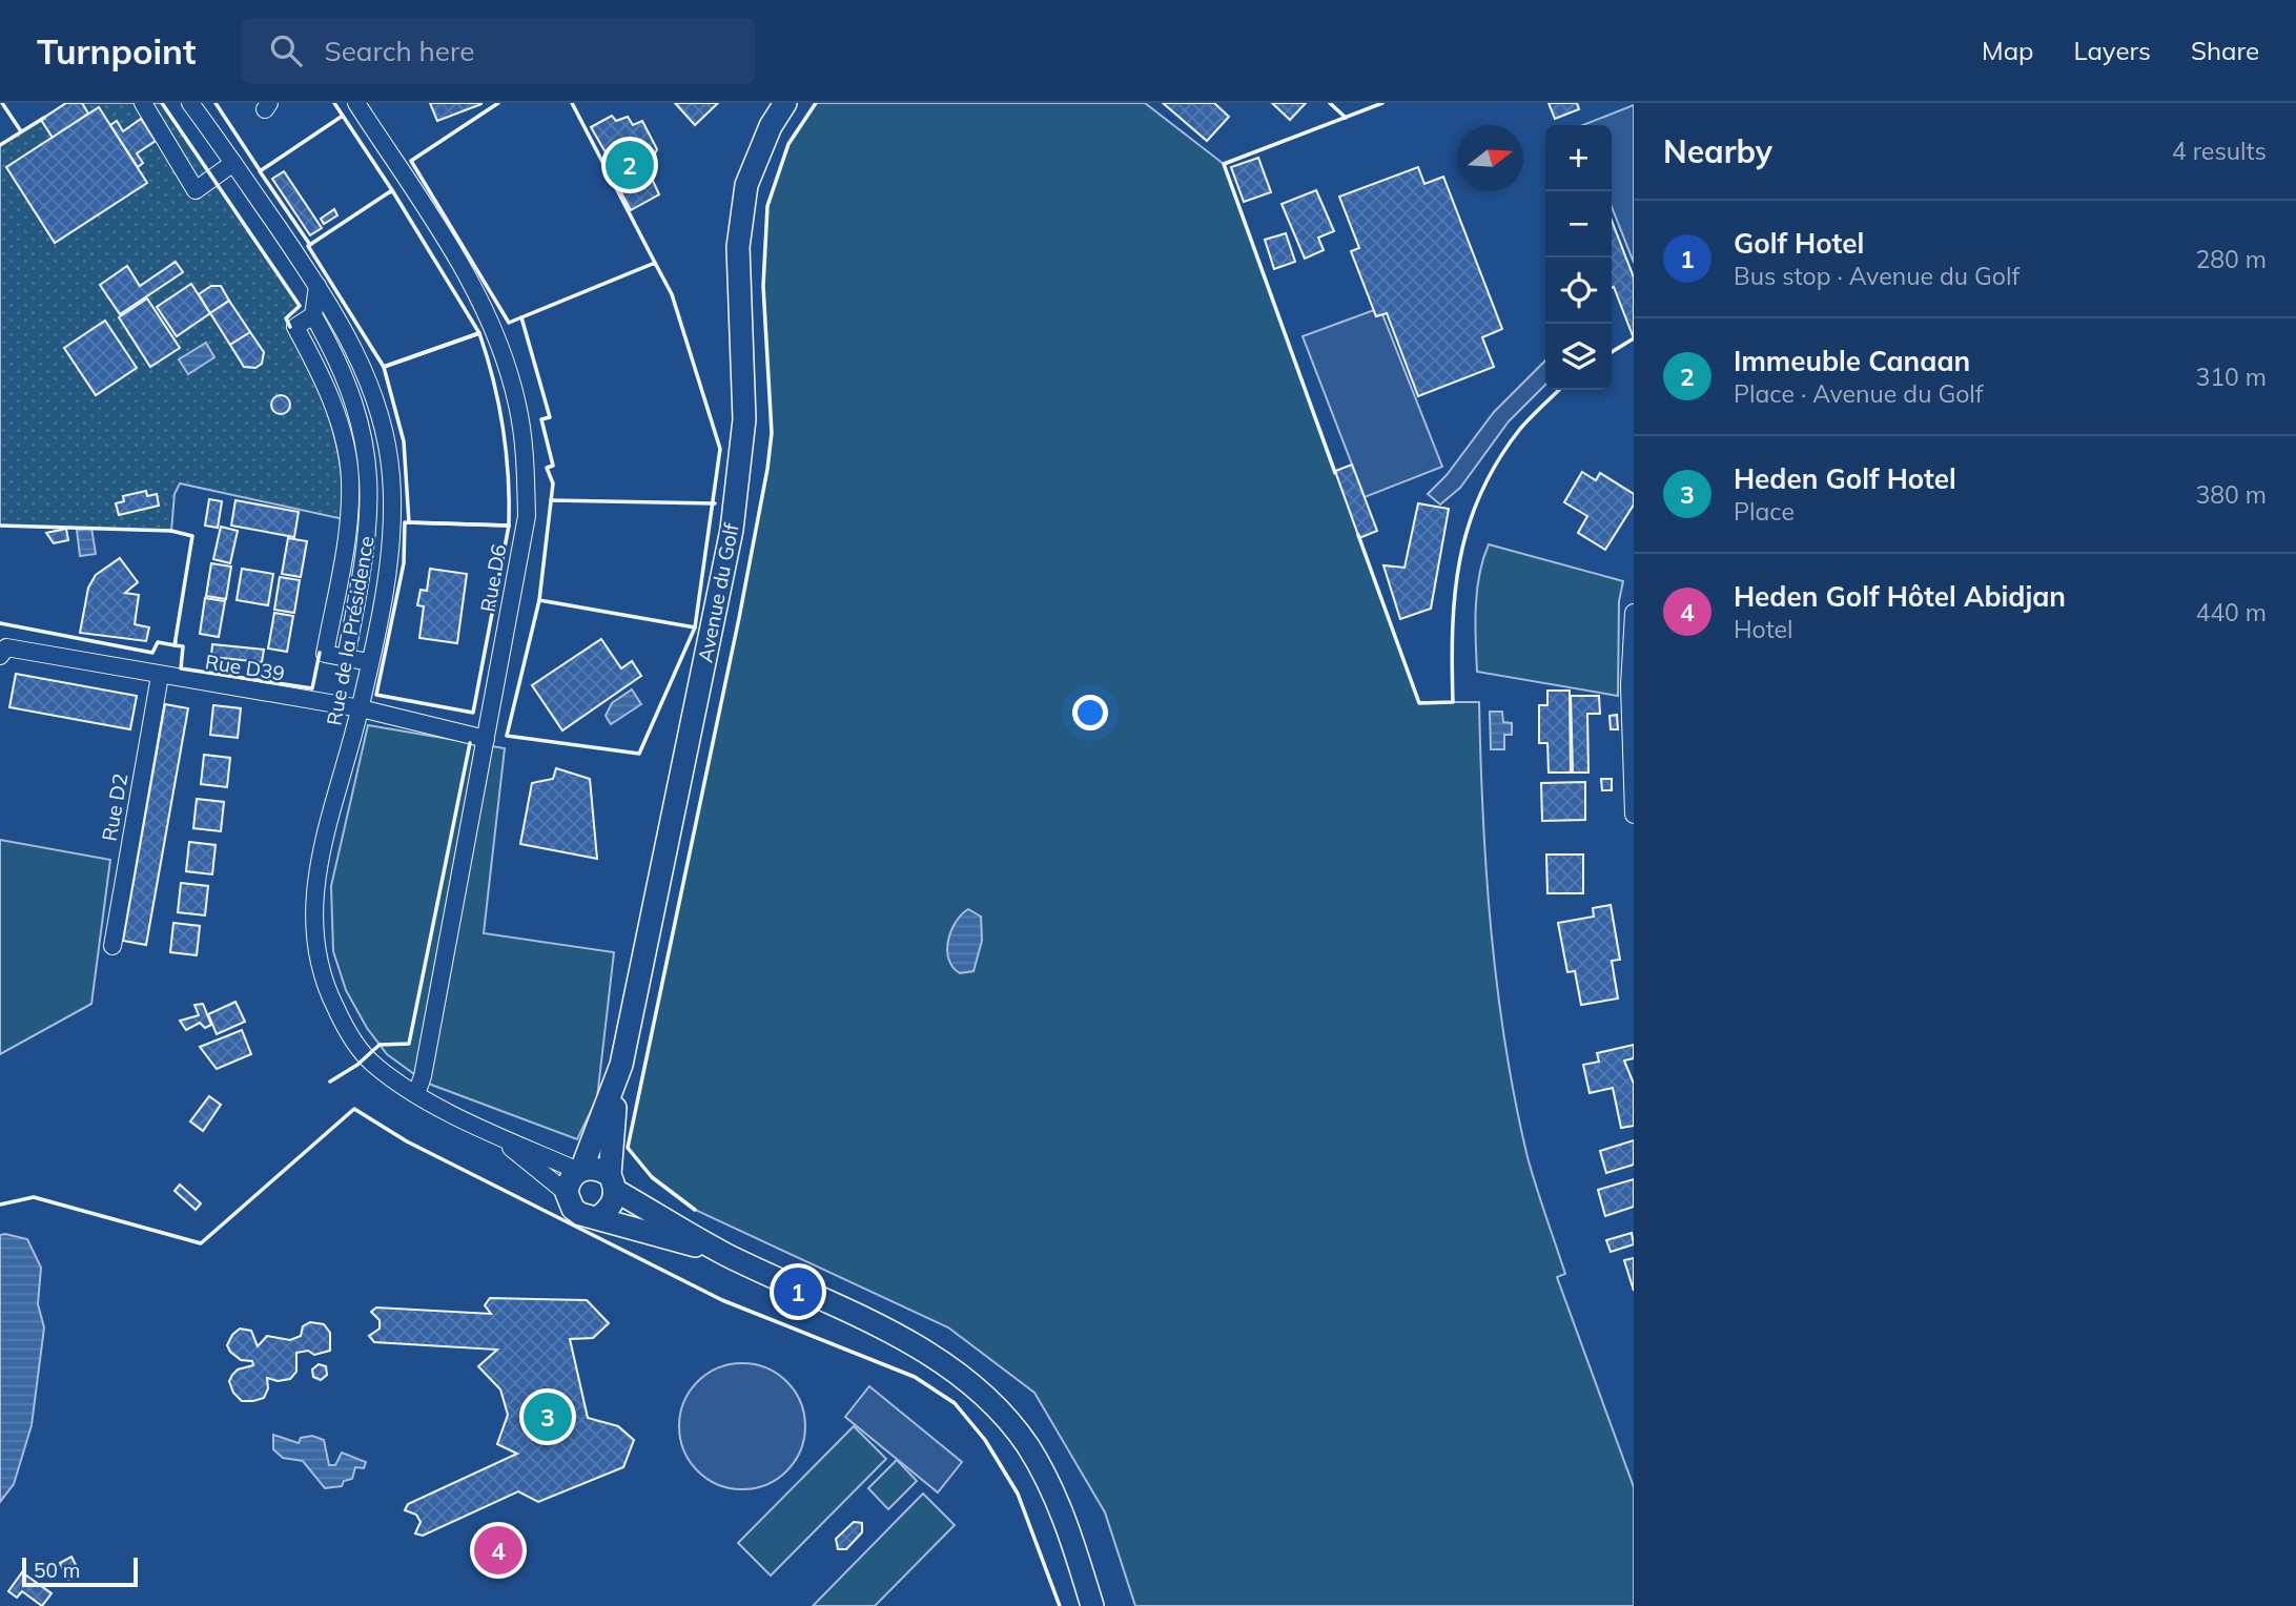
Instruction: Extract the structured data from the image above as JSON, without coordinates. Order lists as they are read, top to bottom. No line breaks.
{"streets":{"main road":["Avenue du Golf"],"street":["Rue D6","Rue de la Présidence","Rue D39","Rue D2"]},"crossings":[["Rue D6","Rue de la Présidence"],["Rue D6","Rue D39"],["Avenue du Golf","Rue de la Présidence"],["Rue de la Présidence","Rue D39"],["Rue D39","Rue D2"]],"scale_bar":"50 m","north":"right","page":{"header":"Turnpoint","search":"Search here","nav":["Map","Layers","Share"],"heading":["Nearby","4 results"],"map_buttons":["+","−"],"pins":["2","1","3","4"],"list":[{"mark":"1","name":"Golf Hotel","note":"Bus stop · Avenue du Golf","value":"280 m"},{"mark":"2","name":"Immeuble Canaan","note":"Place · Avenue du Golf","value":"310 m"},{"mark":"3","name":"Heden Golf Hotel","note":"Place","value":"380 m"},{"mark":"4","name":"Heden Golf Hôtel Abidjan","note":"Hotel","value":"440 m"}],"scale":"50 m"}}
